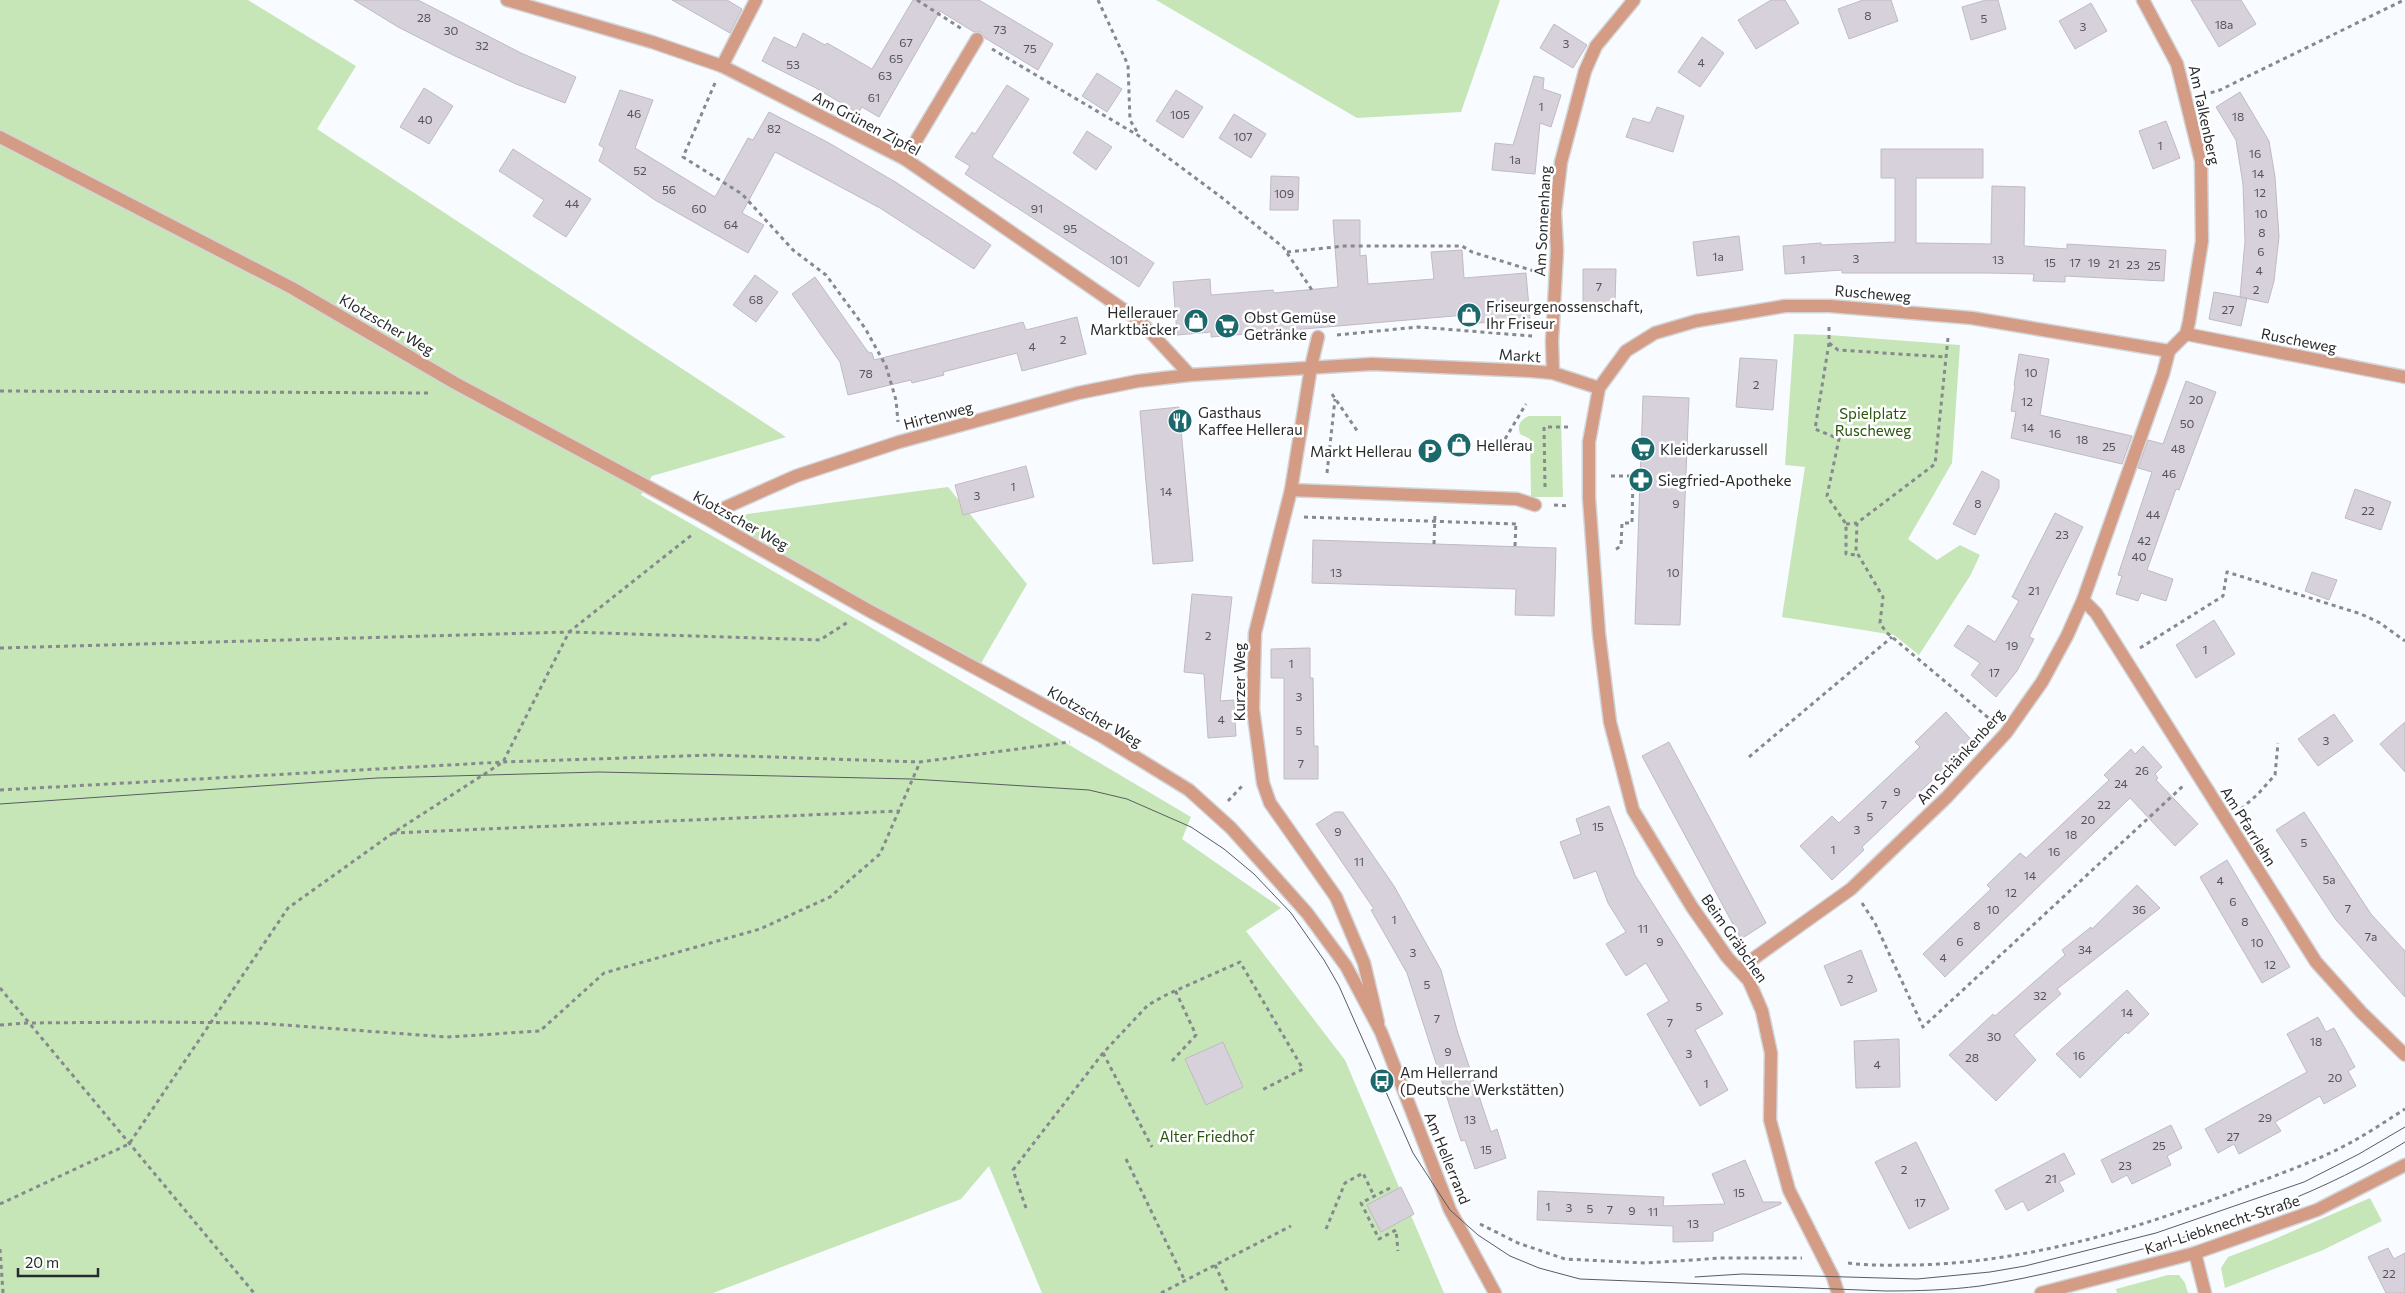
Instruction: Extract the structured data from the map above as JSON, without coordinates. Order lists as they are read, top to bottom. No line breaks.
{"streets":{"street":["Am Talkenberg","Am Grünen Zipfel","Am Sonnenhang","Ruscheweg","Klotzscher Weg","Markt","Hirtenweg","Kurzer Weg","Am Schänkenberg","Am Pfarrlehn","Beim Gräbchen","Am Hellerrand","Karl-Liebknecht-Straße"]},"crossings":[["Am Talkenberg","Ruscheweg"],["Am Grünen Zipfel","Markt"],["Am Grünen Zipfel","Hirtenweg"],["Am Sonnenhang","Markt"],["Ruscheweg","Markt"],["Ruscheweg","Am Schänkenberg"],["Ruscheweg","Beim Gräbchen"],["Klotzscher Weg","Hirtenweg"],["Klotzscher Weg","Kurzer Weg"],["Klotzscher Weg","Am Hellerrand"],["Markt","Hirtenweg"],["Markt","Kurzer Weg"],["Markt","Beim Gräbchen"],["Kurzer Weg","Am Hellerrand"],["Am Schänkenberg","Am Pfarrlehn"],["Am Schänkenberg","Beim Gräbchen"]],"parks":["Spielplatz Ruscheweg","Alter Friedhof"],"places":{"shop":["Friseurgenossenschaft, Ihr Friseur","Hellerauer Marktbäcker","Hellerau"],"supermarket":["Obst Gemüse Getränke","Kleiderkarussell"],"restaurant":["Gasthaus Kaffee Hellerau"],"parking":["Markt Hellerau"],"pharmacy":["Siegfried-Apotheke"],"bus stop":["Am Hellerrand (Deutsche Werkstätten)"]},"house_numbers":["8","28","5","18a","3","73","30","67","3","32","75","65","4","53","63","61","1","46","105","18","40","82","107","1","16","1a","52","14","56","12","109","44","60","91","10","64","95","8","6","1a","3","101","1","13","15","17","19","21","23","25","4","7","2","68","27","2","4","10","78","2","20","12","50","14","16","18","25","48","46","1","14","3","9","8","22","44","23","42","40","13","10","21","2","19","1","1","17","3","4","5","3","7","26","24","9","7","22","5","20","15","3","9","18","5","1","16","11","14","5a","4","12","6","7","10","36","1","8","8","11","7a","9","6","10","34","3","4","12","2","5","32","5","14","7","7","30","18","9","3","16","28","4","20","1","29","13","27","25","15","23","2","21","15","17","1","3","5","7","9","11","13","22"],"scale_bar":"20 m"}
